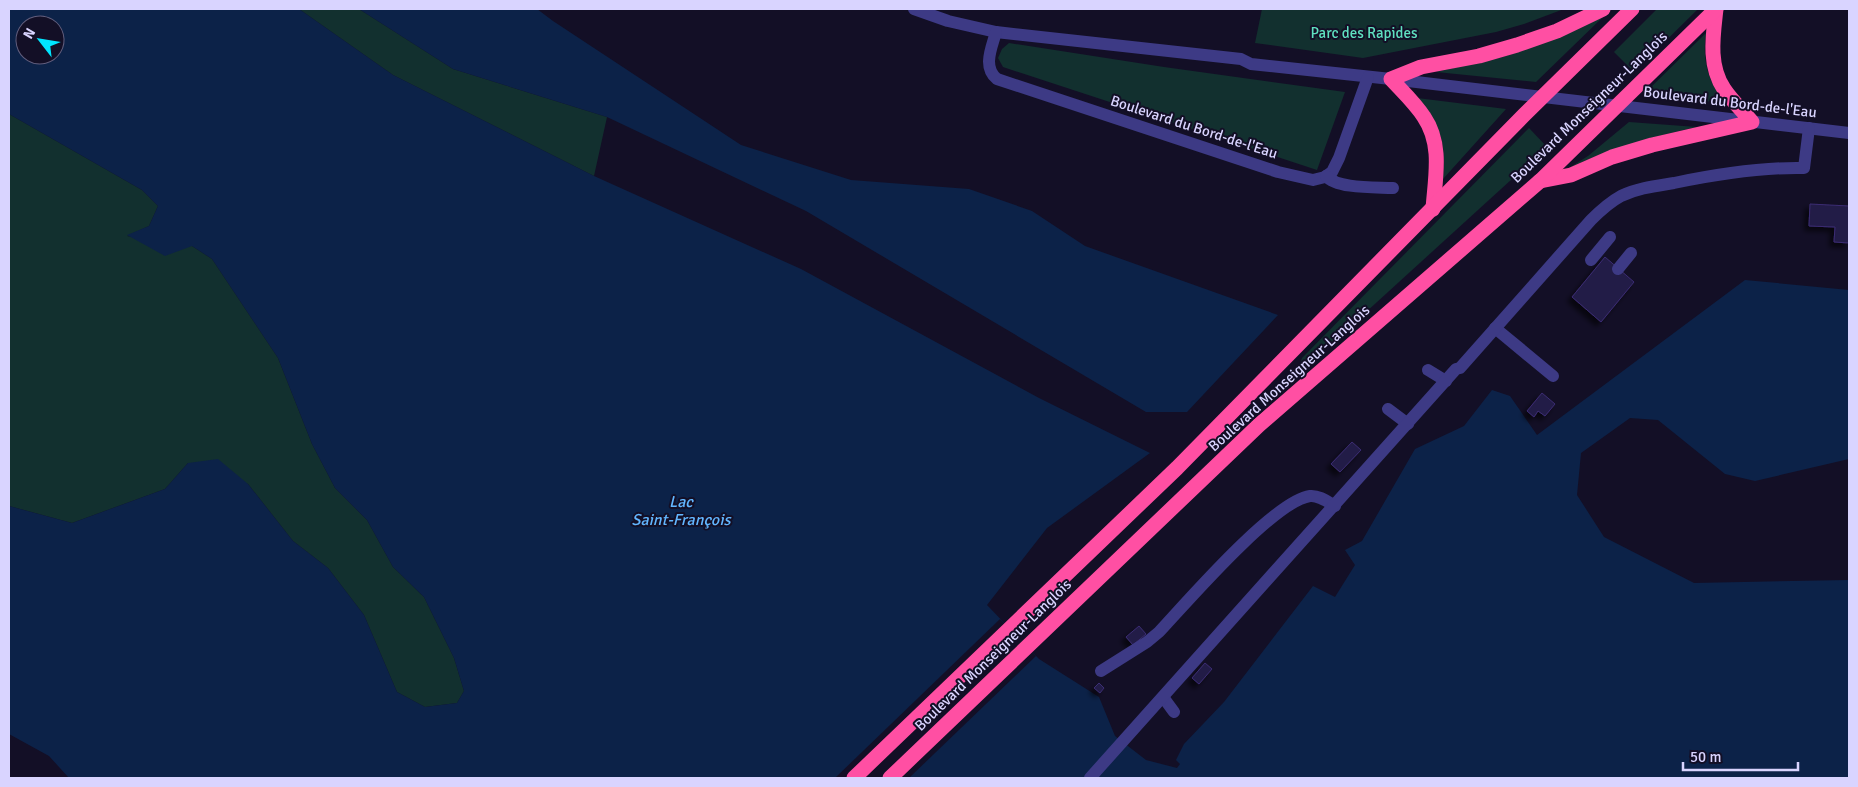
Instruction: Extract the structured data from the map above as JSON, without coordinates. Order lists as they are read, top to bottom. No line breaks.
{"streets":{"highway":["Boulevard Monseigneur-Langlois"],"street":["Boulevard du Bord-de-l'Eau"]},"crossings":[["Boulevard du Bord-de-l'Eau","Boulevard Monseigneur-Langlois"]],"water":["Lac Saint-François"],"parks":["Parc des Rapides"],"scale_bar":"50 m","north":"top left"}
